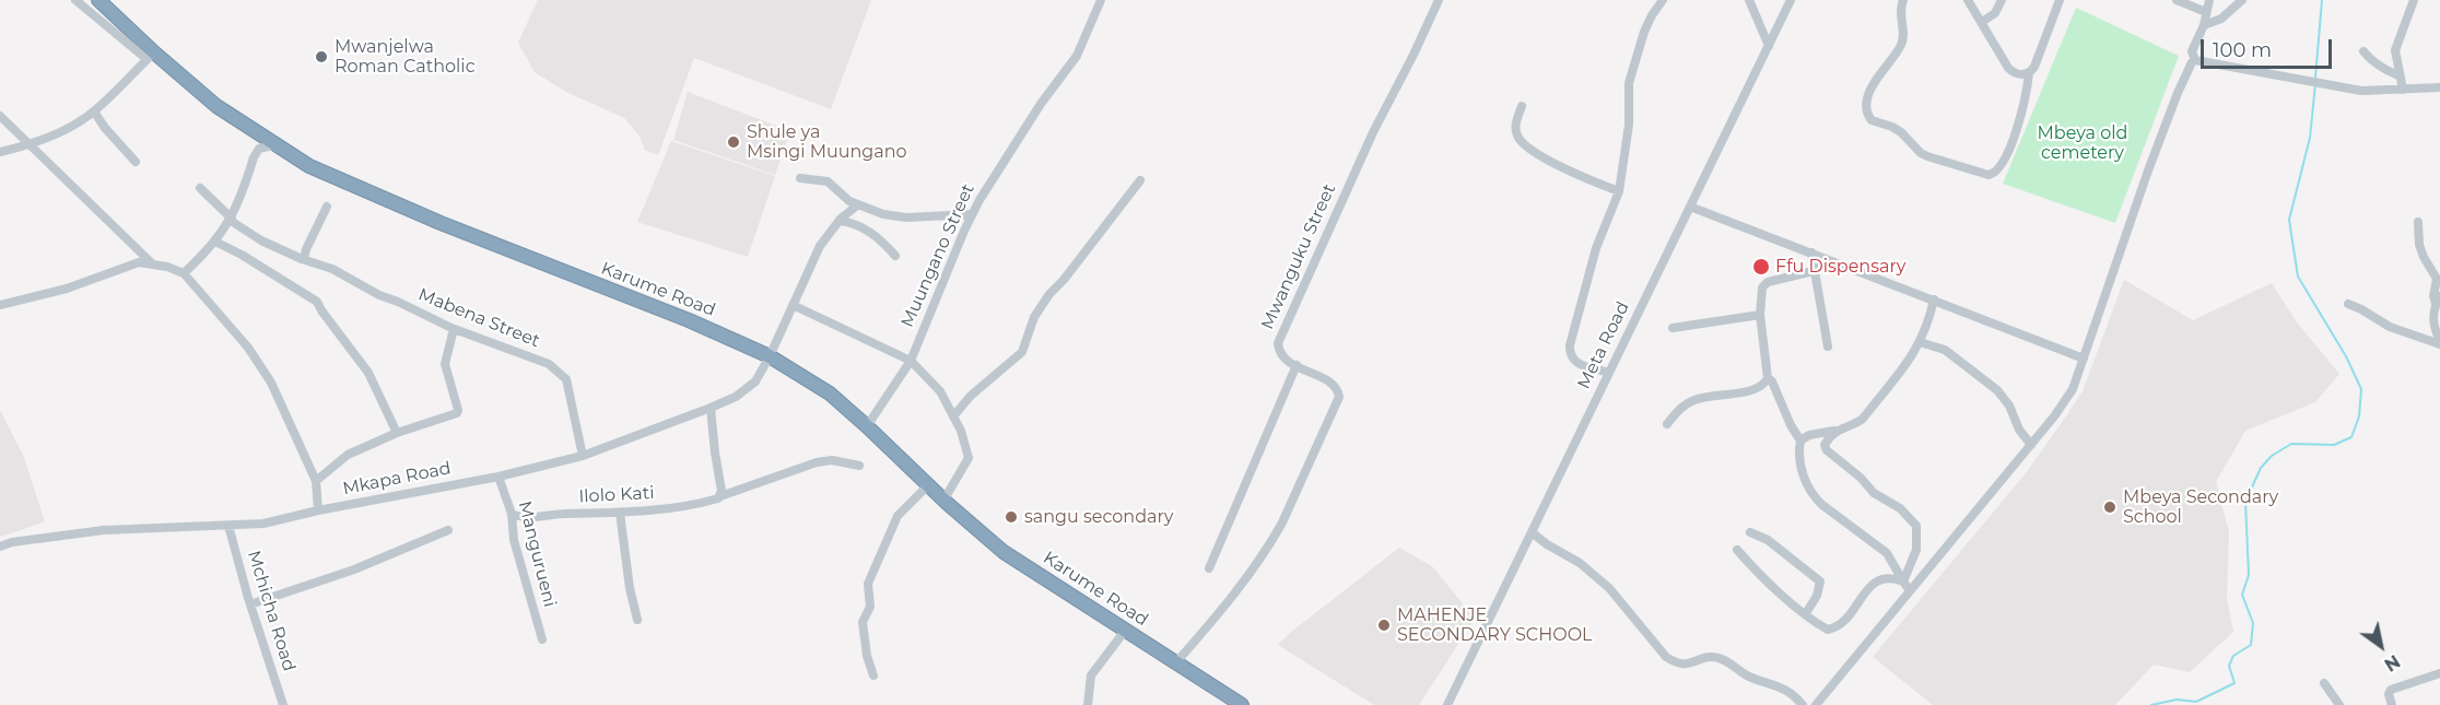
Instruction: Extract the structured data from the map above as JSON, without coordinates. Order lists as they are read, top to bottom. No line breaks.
{"streets":{"highway":["Karume Road"],"street":["Muungano Street","Mwanguku Street","Mabena Street","Meta Road","Mkapa Road","Ilolo Kati","Mangurueni","Mchicha Road"]},"crossings":[["Muungano Street","Karume Road"],["Mwanguku Street","Karume Road"],["Karume Road","Mkapa Road"],["Mabena Street","Mkapa Road"],["Mkapa Road","Mangurueni"],["Mkapa Road","Mchicha Road"],["Ilolo Kati","Mangurueni"]],"parks":["Mbeya old cemetery"],"places":["Mwanjelwa Roman Catholic","Shule ya Msingi Muungano","Ffu Dispensary","Mbeya Secondary School","sangu secondary","MAHENJE SECONDARY SCHOOL"],"scale_bar":"100 m","north":"bottom right"}
